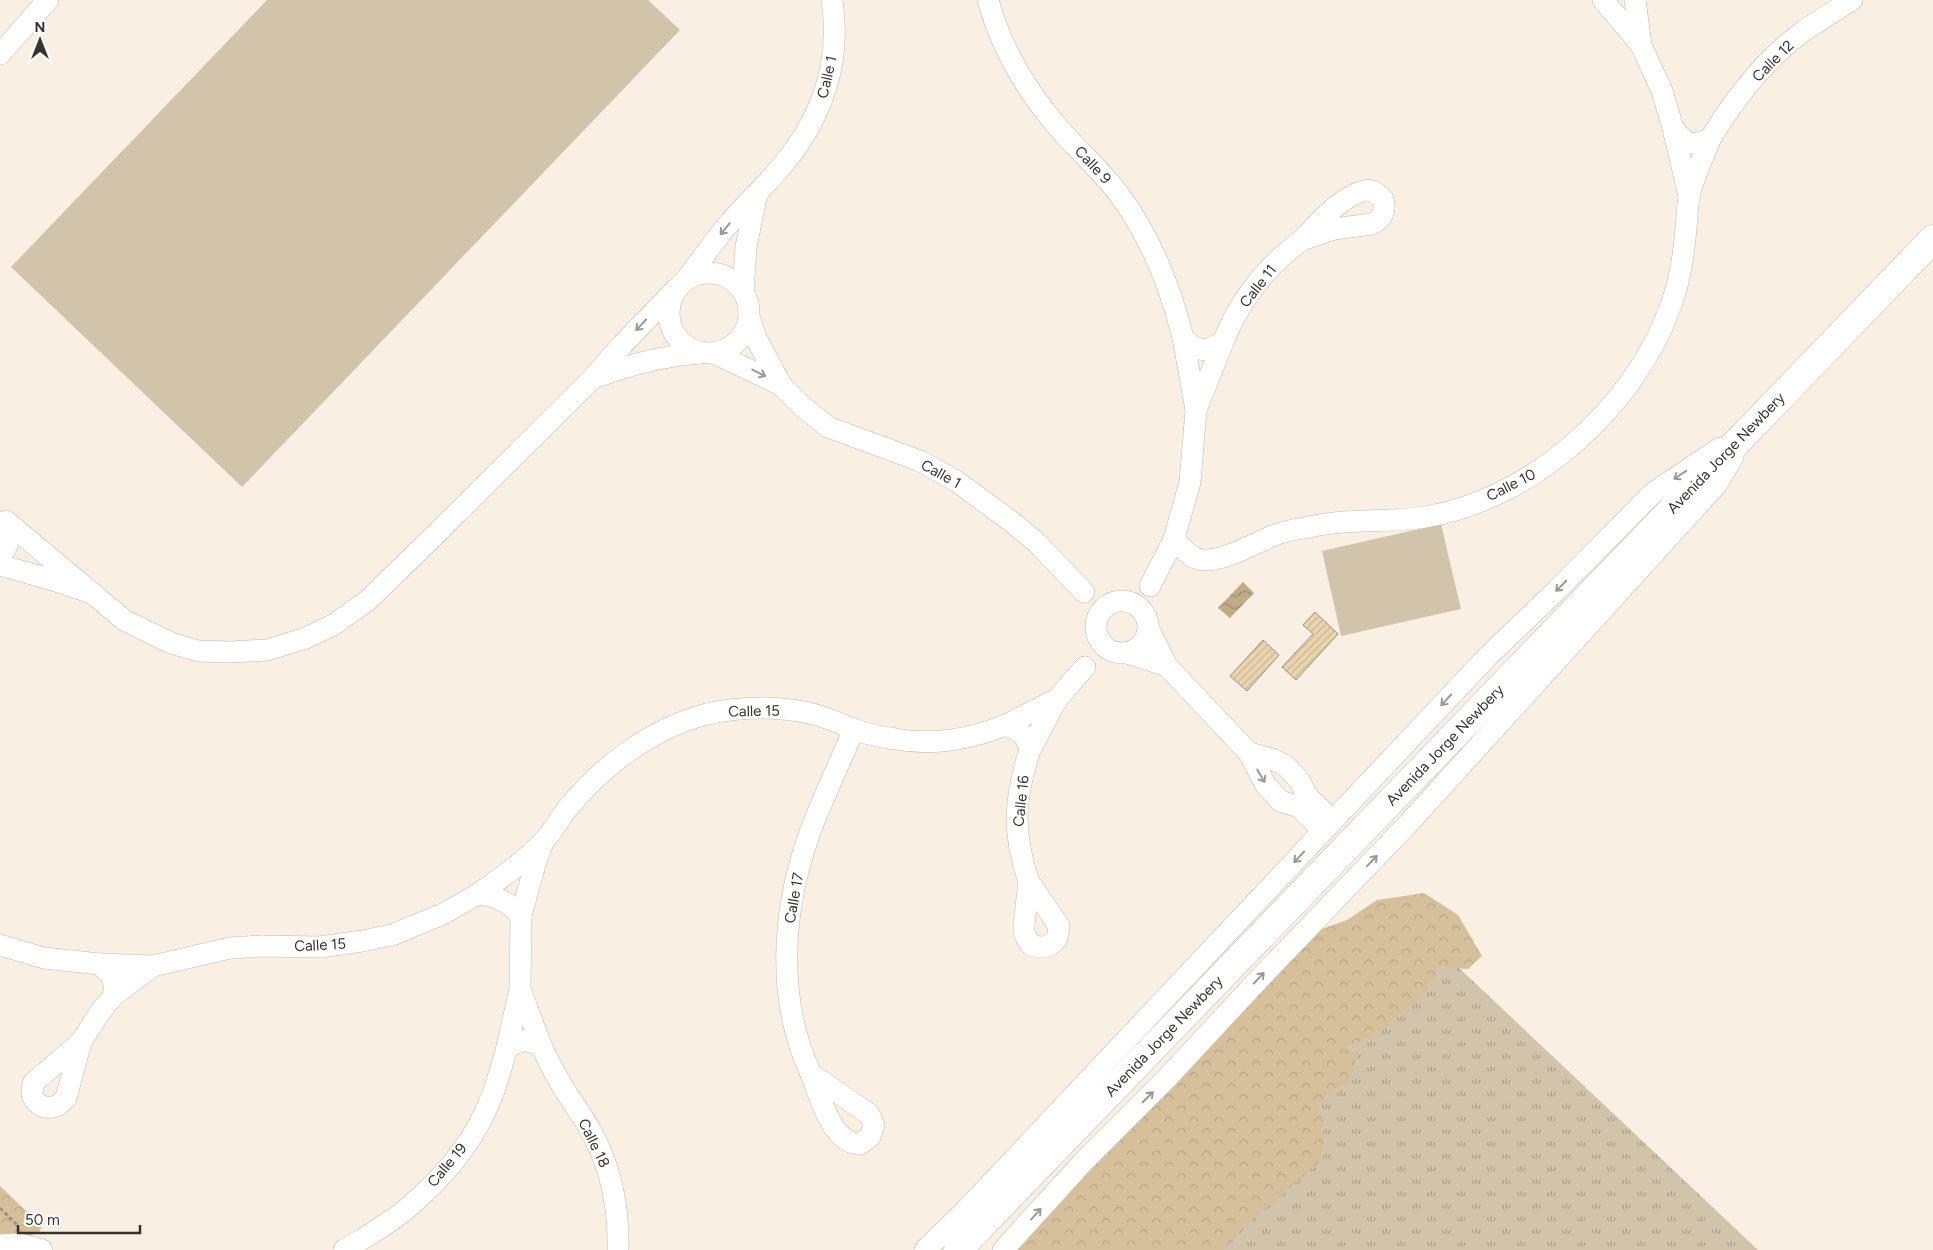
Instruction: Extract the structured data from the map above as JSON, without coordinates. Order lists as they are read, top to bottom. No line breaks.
{"streets":{"main road":["Avenida Jorge Newbery"],"street":["Calle 12","Calle 1","Calle 9","Calle 11","Calle 10","Calle 15","Calle 16","Calle 17","Calle 18","Calle 19"]},"crossings":[["Calle 12","Calle 10"],["Calle 9","Calle 11"],["Calle 15","Calle 16"],["Calle 15","Calle 17"],["Calle 18","Calle 19"]],"scale_bar":"50 m","north":"top"}
